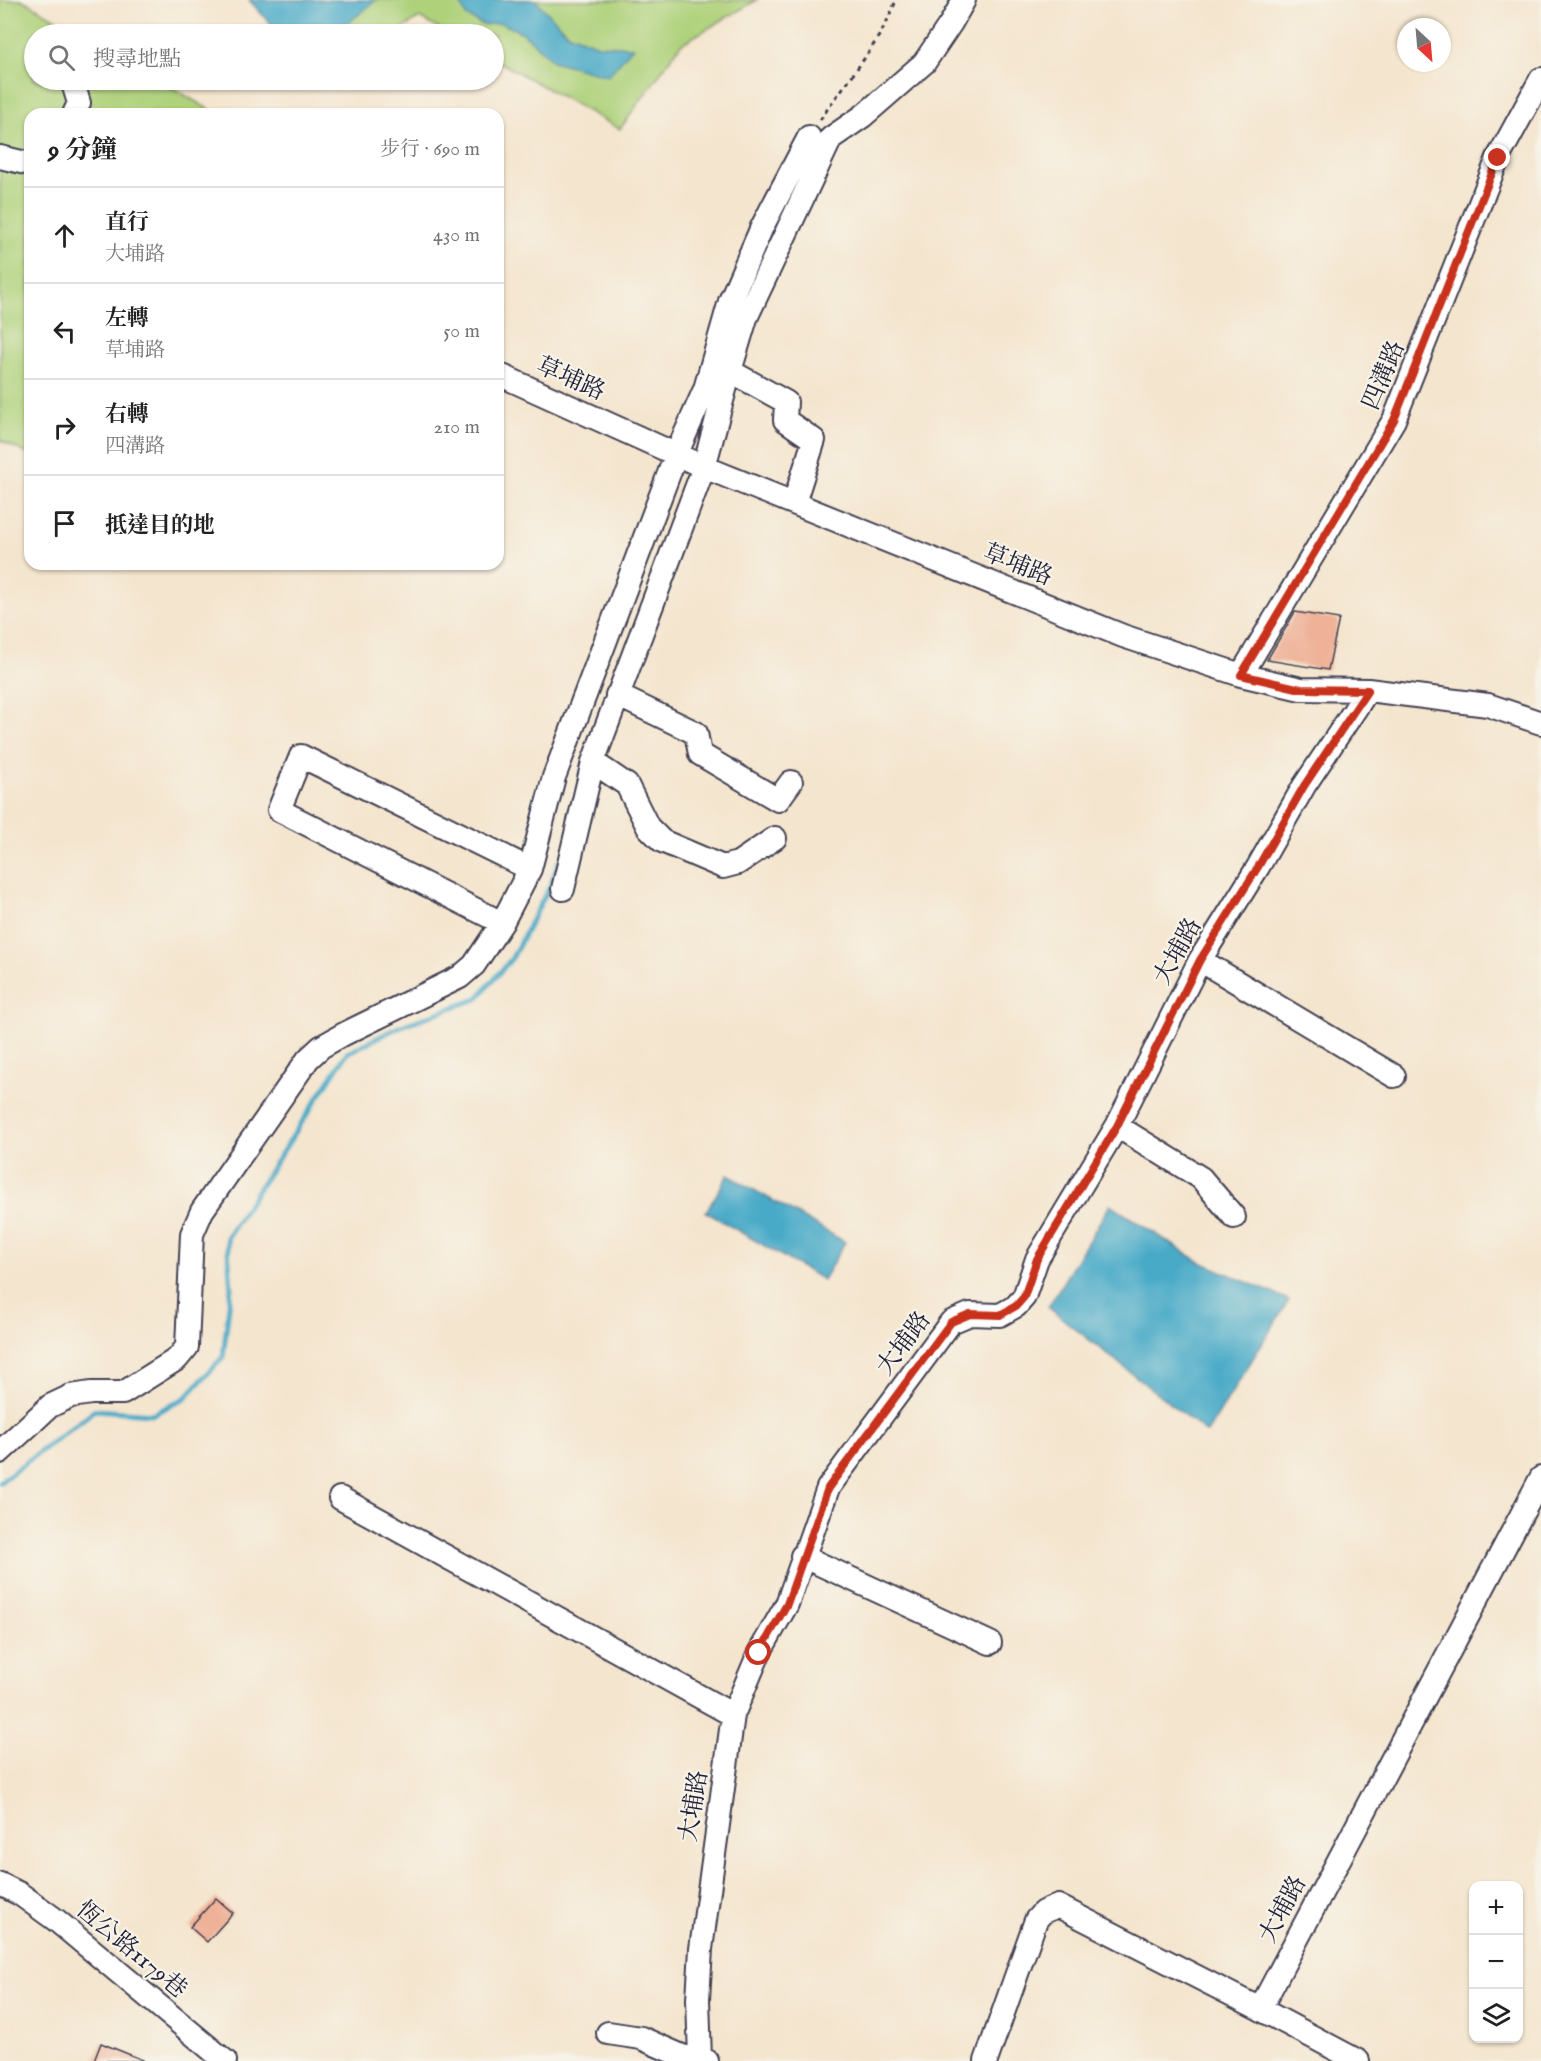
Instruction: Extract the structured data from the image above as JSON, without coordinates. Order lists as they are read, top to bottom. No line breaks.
{"streets":{"street":["四溝路","草埔路","大埔路","恆公路1179巷"]},"crossings":[["四溝路","草埔路"],["草埔路","大埔路"]],"north":"bottom right","page":{"search":"搜尋地點","heading":["9 分鐘","步行 · 690 m"],"list":[["直行","大埔路","430 m"],["左轉","草埔路","50 m"],["右轉","四溝路","210 m"],"抵達目的地"],"map_buttons":["+","−"]}}
